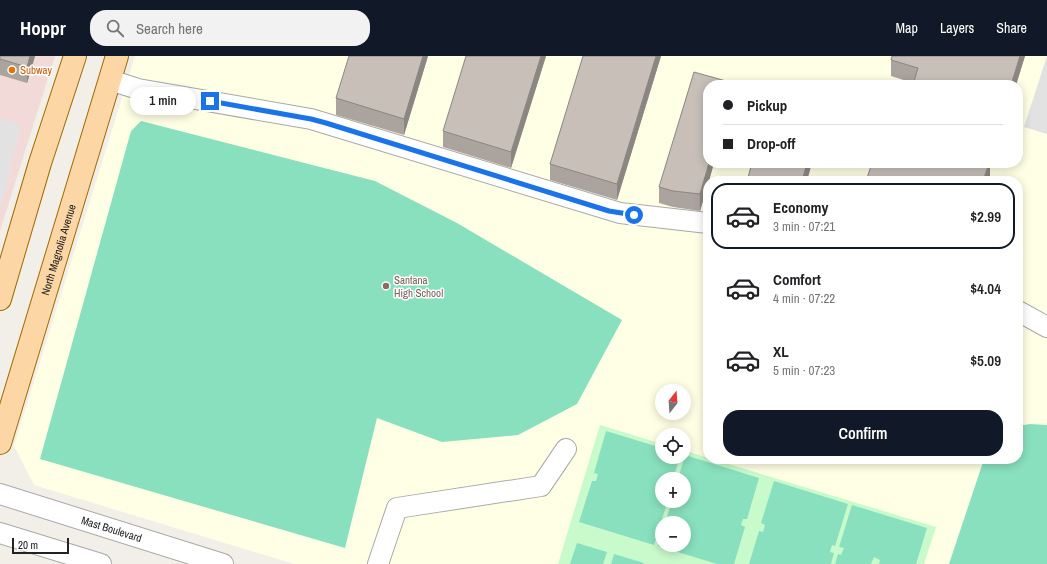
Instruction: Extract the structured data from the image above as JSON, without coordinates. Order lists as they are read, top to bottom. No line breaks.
{"streets":{"main road":["North Magnolia Avenue"],"street":["Mast Boulevard"]},"places":["Subway","Santana High School"],"scale_bar":"20 m","north":"top","page":{"header":"Hoppr","search":"Search here","nav":["Map","Layers","Share"],"banner":["Pickup","Drop-off"],"bubble":"1 min","list":[{"name":"Economy","note":"3 min · 07:21","value":"$2.99"},{"name":"Comfort","note":"4 min · 07:22","value":"$4.04"},{"name":"XL","note":"5 min · 07:23","value":"$5.09"}],"map_buttons":["+","−"],"buttons":"Confirm","scale":"20 m"}}
